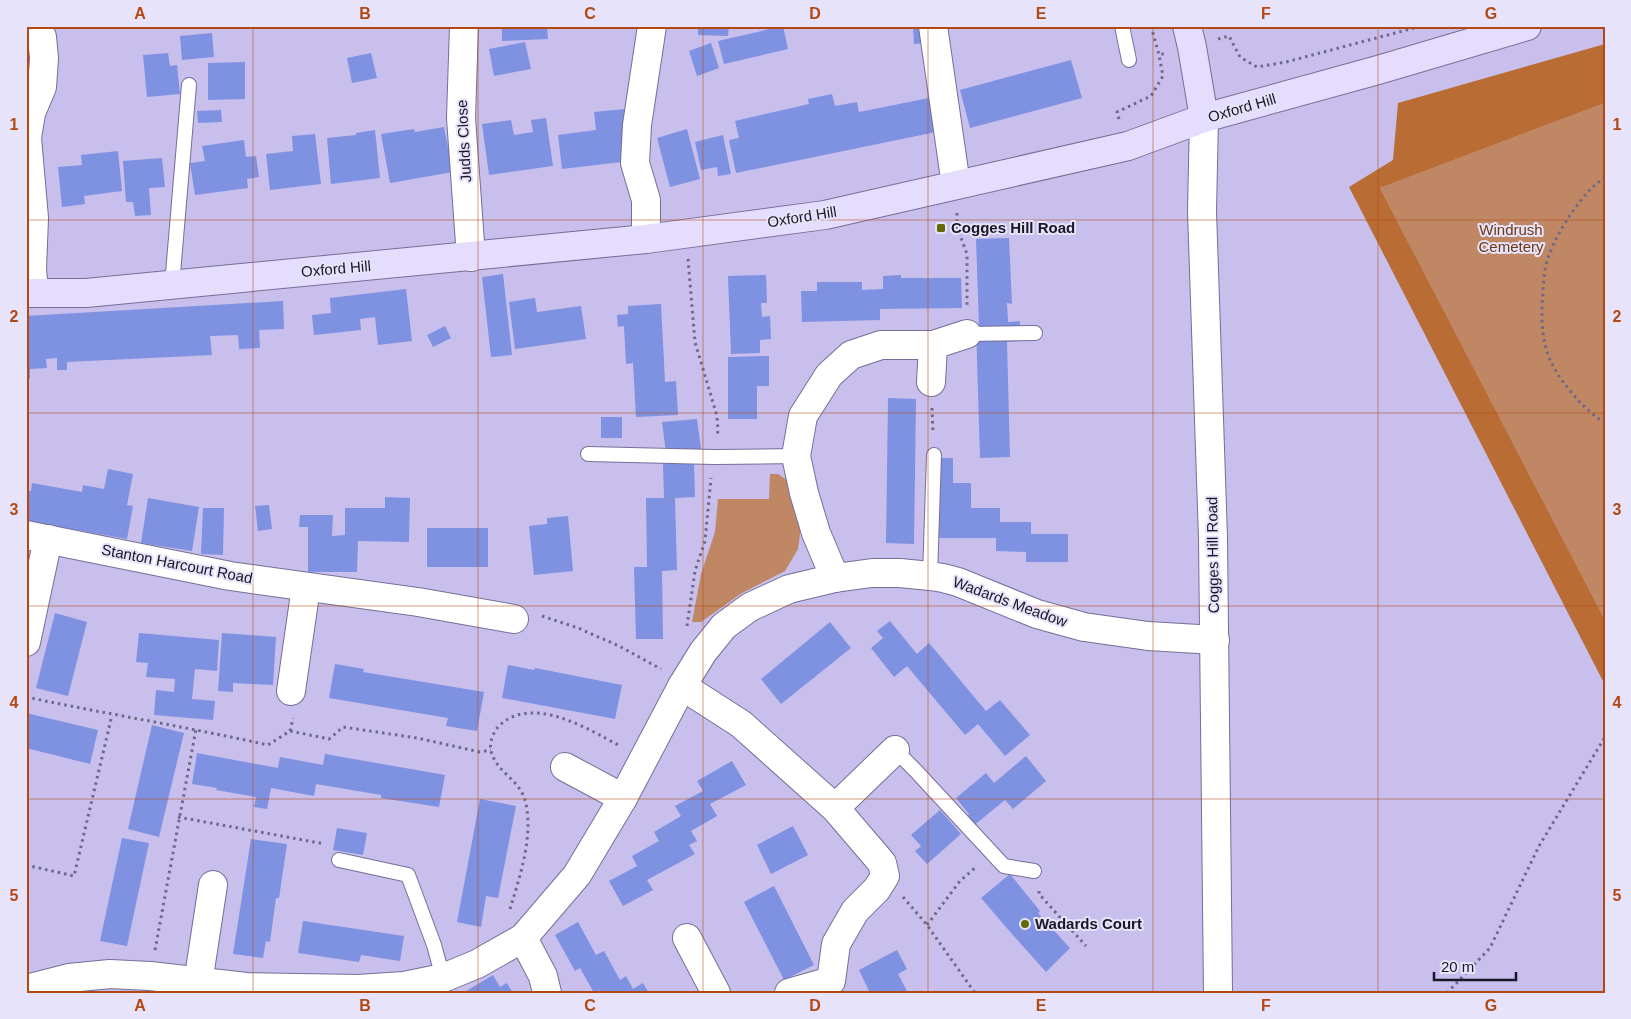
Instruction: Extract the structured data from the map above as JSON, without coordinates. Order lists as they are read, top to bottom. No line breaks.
{"streets":{"main road":["Oxford Hill"],"street":["Judds Close","Cogges Hill Road","Stanton Harcourt Road","Wadards Meadow"]},"crossings":[["Oxford Hill","Judds Close"],["Oxford Hill","Cogges Hill Road"],["Cogges Hill Road","Wadards Meadow"]],"parks":["Windrush Cemetery"],"places":{"transit":["Cogges Hill Road"],"other":["Wadards Court"]},"scale_bar":"20 m","grid":{"columns":["A","B","C","D","E","F","G"],"rows":["1","2","3","4","5"]}}
